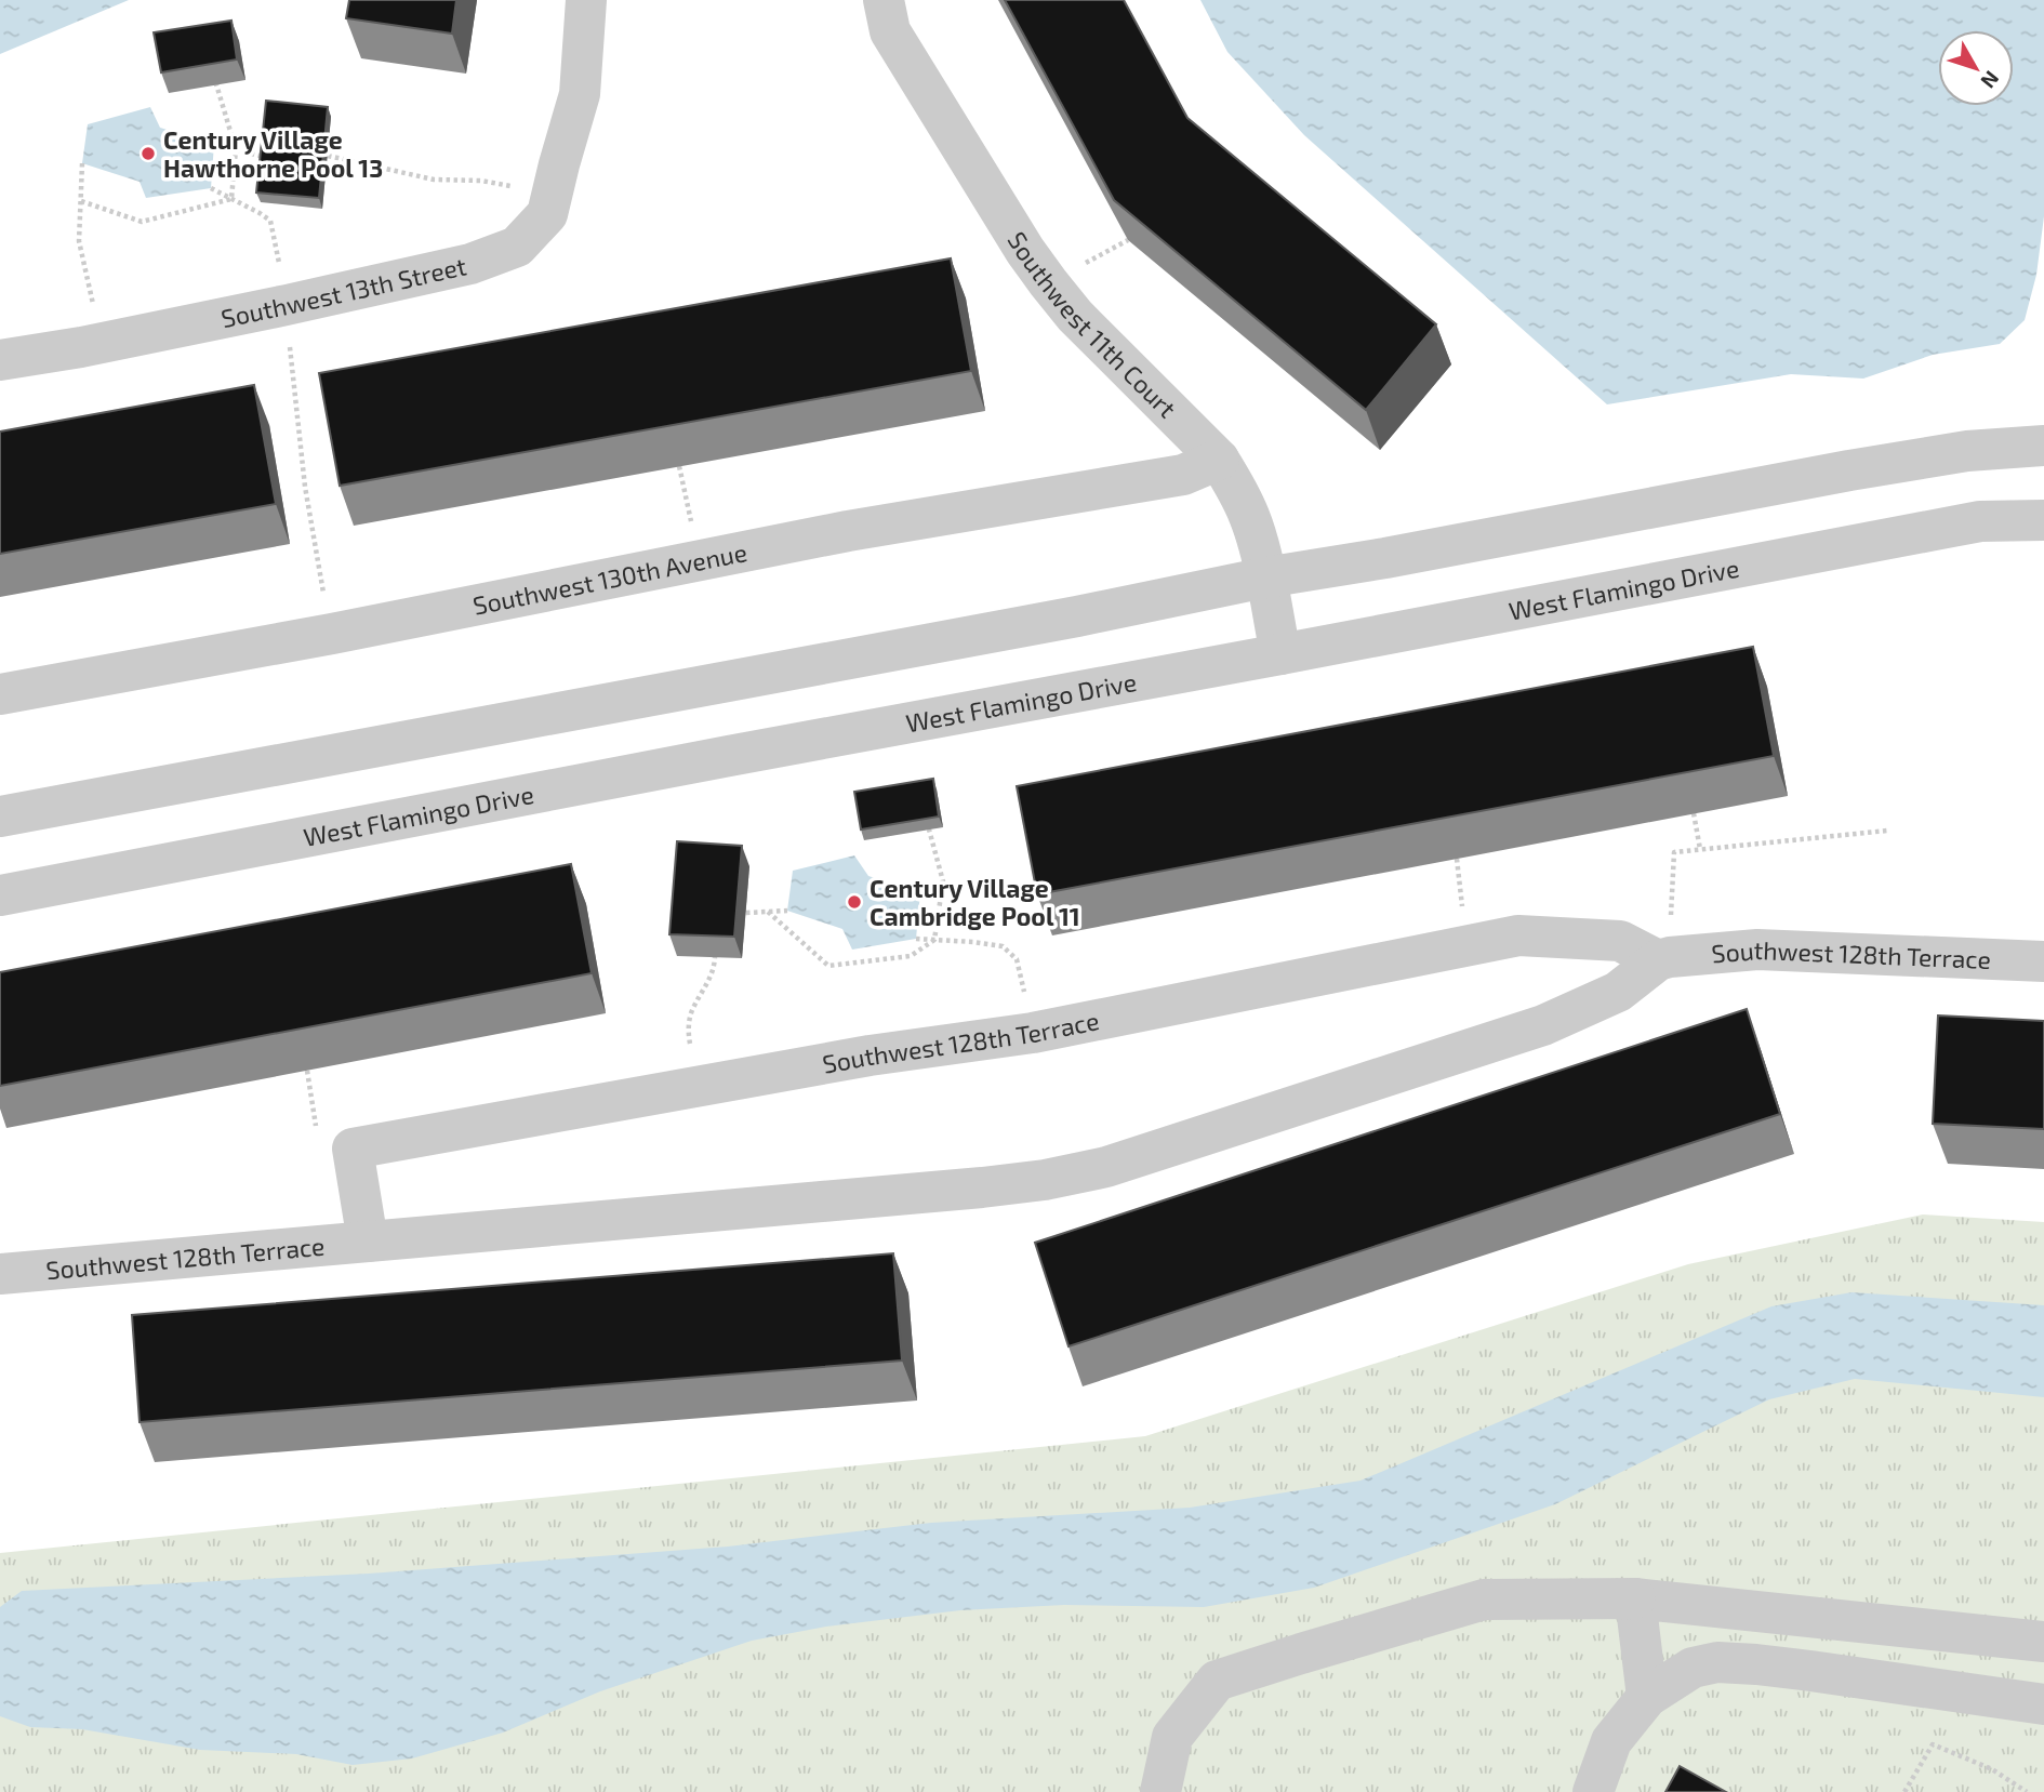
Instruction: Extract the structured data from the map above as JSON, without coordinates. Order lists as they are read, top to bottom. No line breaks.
{"streets":{"street":["Southwest 13th Street","Southwest 11th Court","Southwest 130th Avenue","West Flamingo Drive","Southwest 128th Terrace"]},"crossings":[["Southwest 11th Court","Southwest 130th Avenue"],["Southwest 11th Court","West Flamingo Drive"]],"places":["Century Village Hawthorne Pool 13","Century Village Cambridge Pool 11"],"north":"bottom right"}
